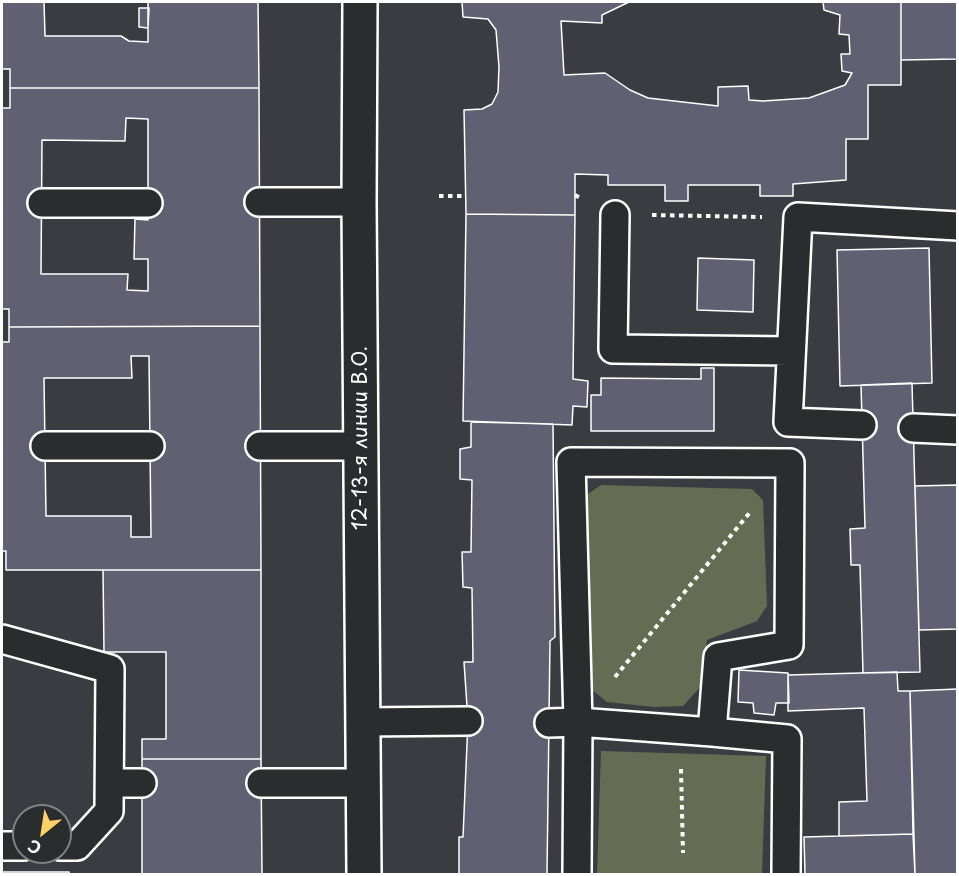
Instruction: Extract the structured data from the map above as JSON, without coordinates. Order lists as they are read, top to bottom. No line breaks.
{"streets":{"street":["12-13-я линии В.О."]},"north":"bottom left"}
